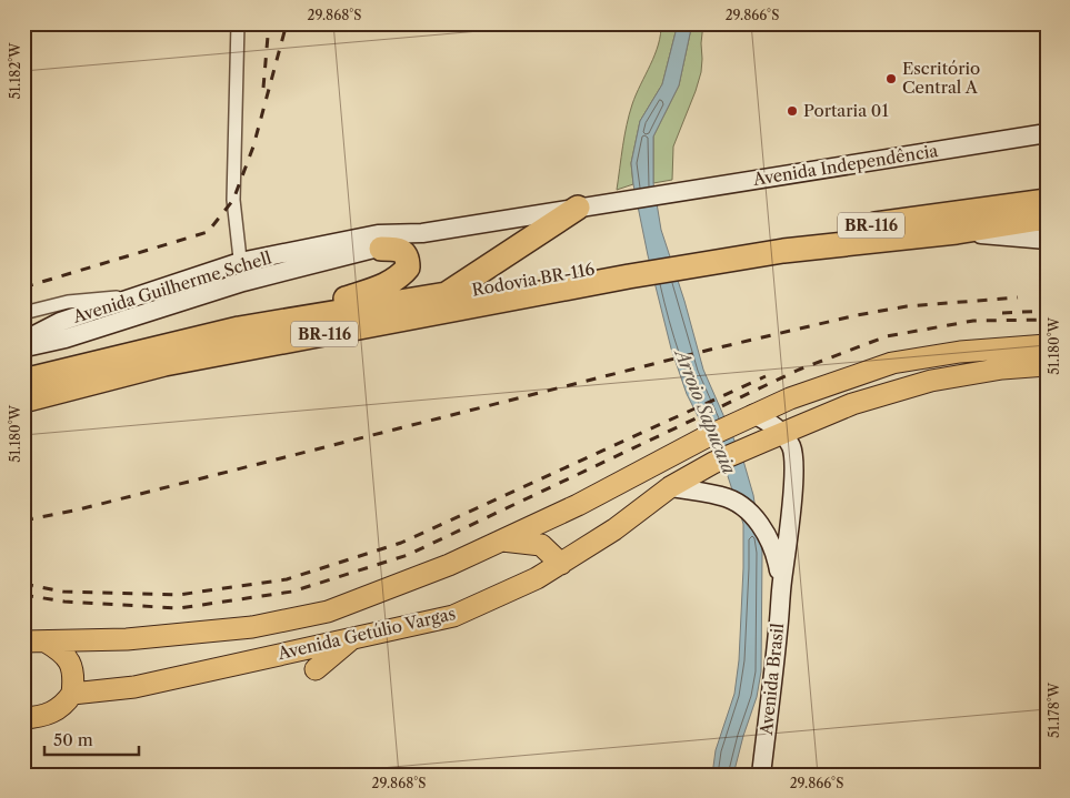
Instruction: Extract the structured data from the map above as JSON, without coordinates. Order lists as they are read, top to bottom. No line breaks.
{"streets":{"highway":["BR-116","Rodovia BR-116"],"main road":["Avenida Independência","Avenida Guilherme Schell","Avenida Getúlio Vargas","Avenida Brasil"]},"crossings":[["Avenida Independência","Avenida Guilherme Schell"],["BR-116","Rodovia BR-116"],["BR-116","Avenida Guilherme Schell"],["Avenida Getúlio Vargas","Avenida Brasil"]],"water":["Arroio Sapucaia"],"places":["Escritório Central A","Portaria 01"],"scale_bar":"50 m","coordinates":["29.868°S","29.866°S","51.182°W","51.180°W","51.178°W"]}
